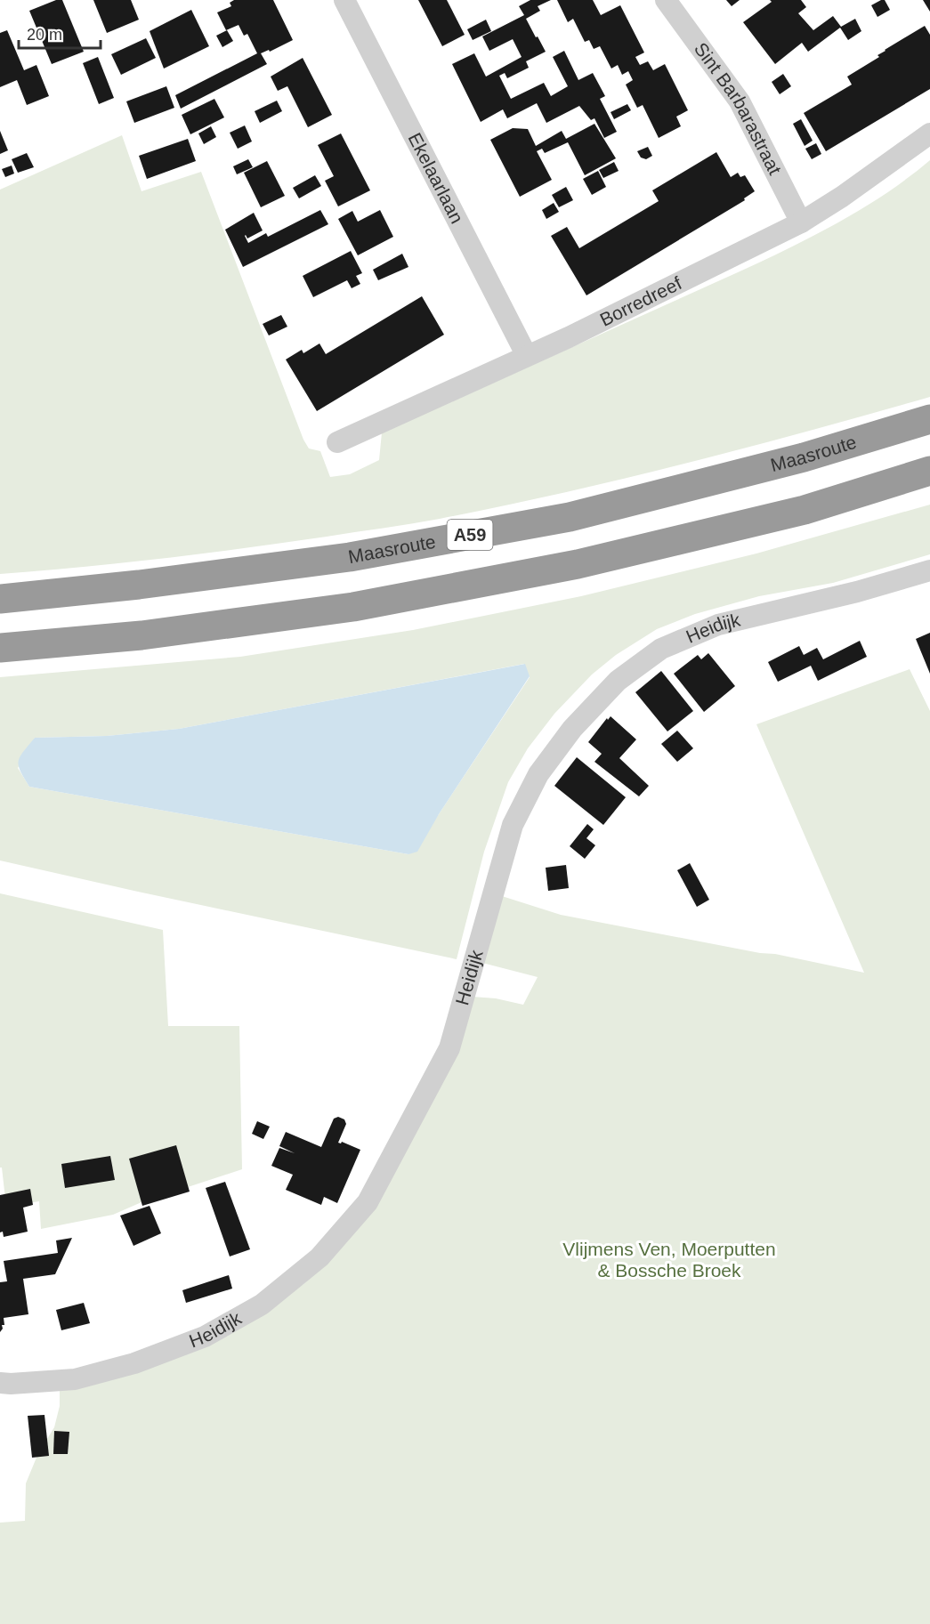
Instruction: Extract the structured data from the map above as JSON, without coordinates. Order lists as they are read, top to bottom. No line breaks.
{"streets":{"highway":["Maasroute","A59"],"street":["Sint Barbarastraat","Ekelaarlaan","Borredreef","Heidijk"]},"crossings":[["Sint Barbarastraat","Borredreef"],["Ekelaarlaan","Borredreef"]],"parks":["Vlijmens Ven, Moerputten & Bossche Broek"],"scale_bar":"20 m"}
